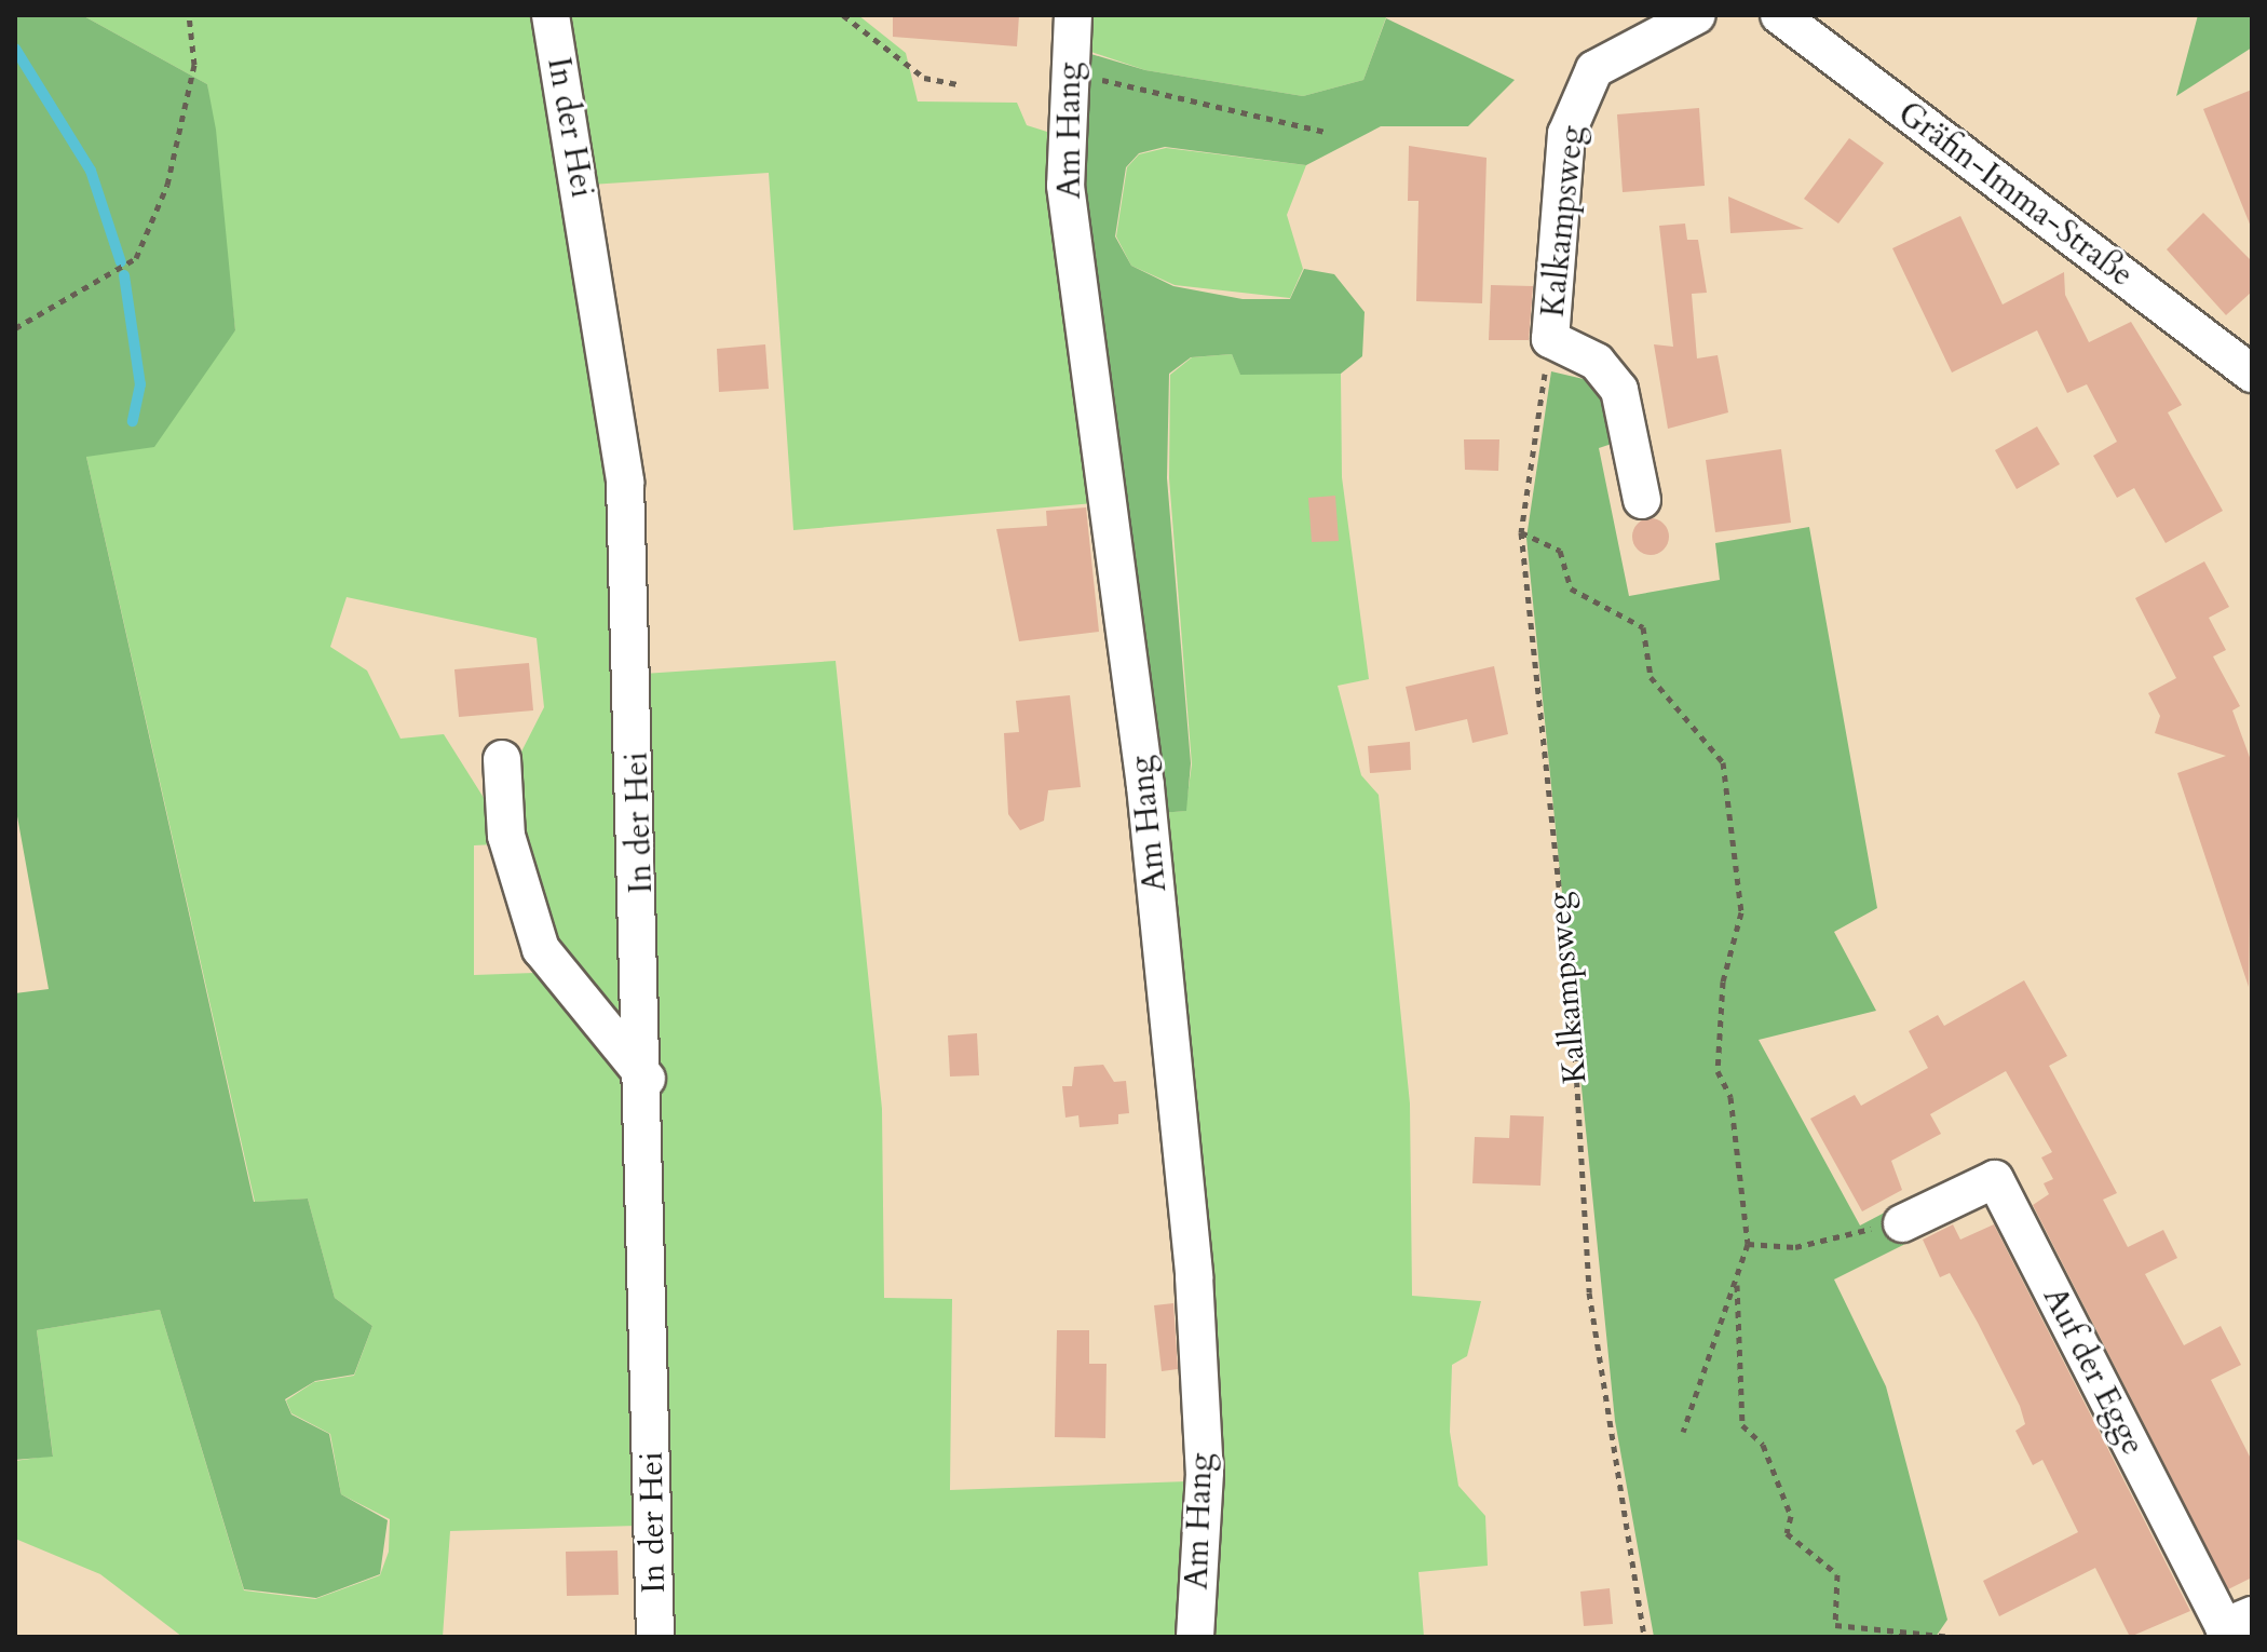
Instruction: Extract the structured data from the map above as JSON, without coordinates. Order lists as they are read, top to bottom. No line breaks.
{"streets":{"street":["In der Hei","Am Hang","Gräfin-Imma-Straße","Kalkampsweg","Auf der Egge"]}}
